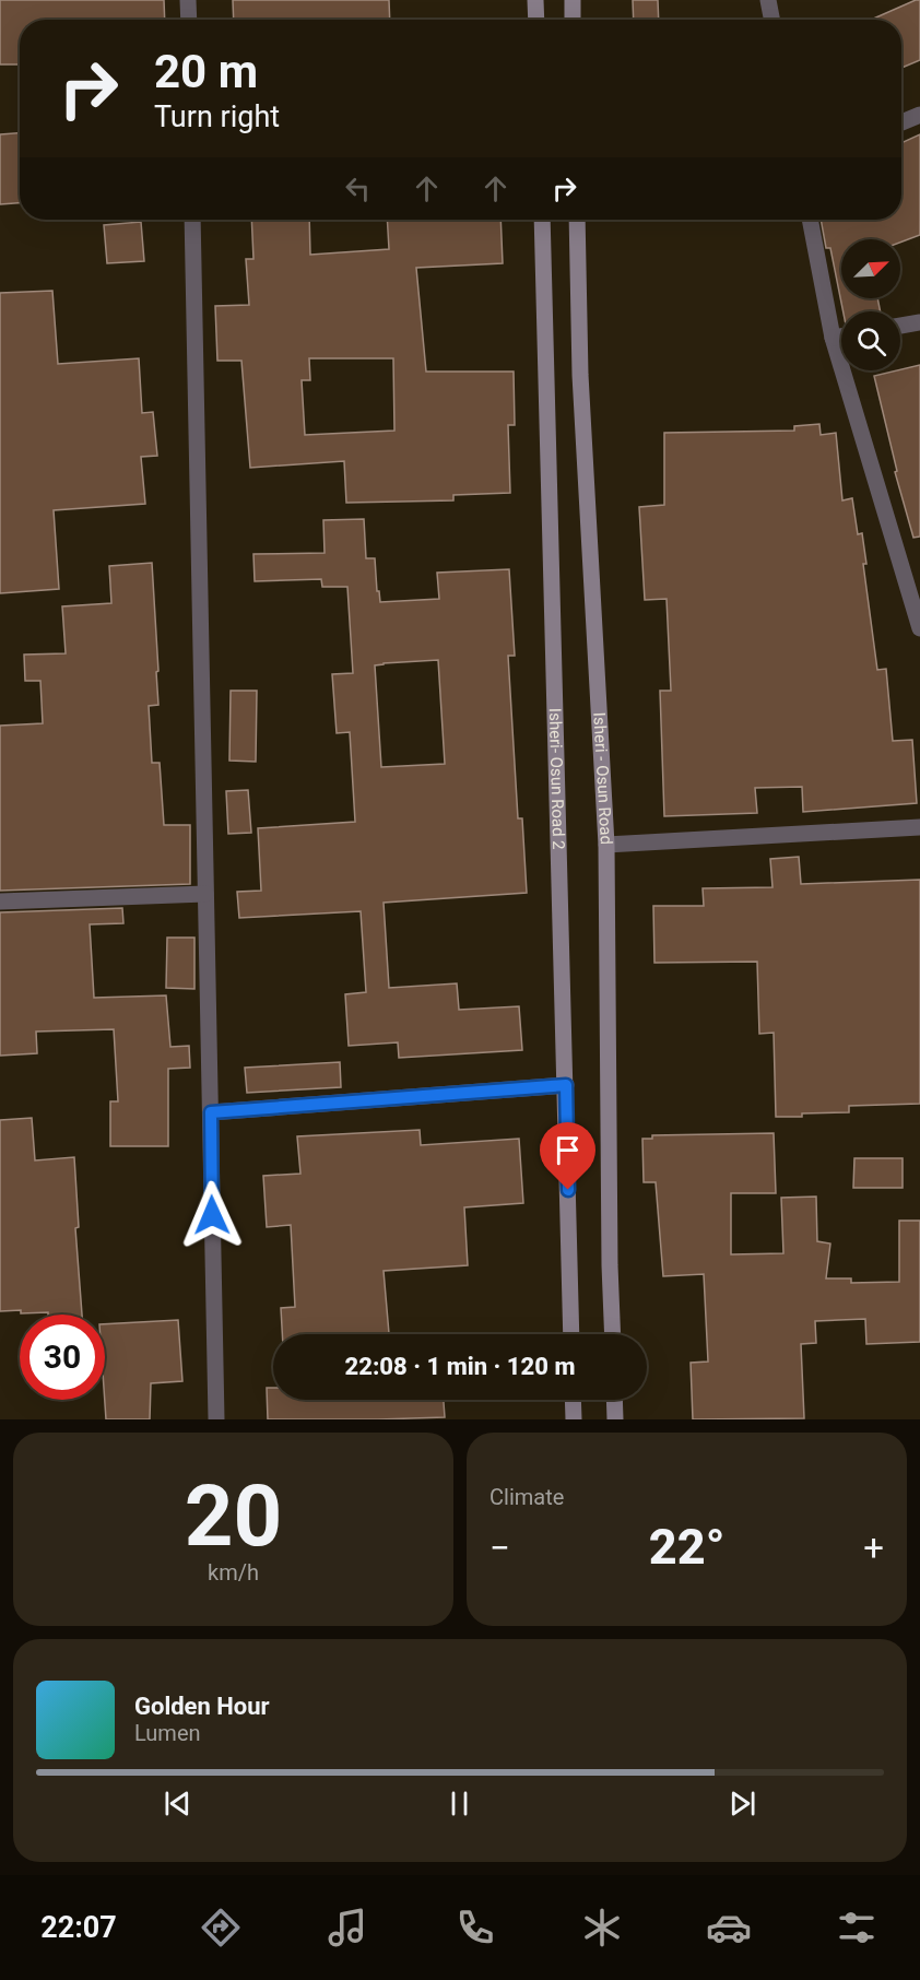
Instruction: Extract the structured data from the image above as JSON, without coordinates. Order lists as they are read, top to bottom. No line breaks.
{"streets":{"main road":["Isheri- Osun Road 2","Isheri - Osun Road"]},"north":"top right","page":{"turn":["20 m","Turn right"],"limit":"30","trip":"22:08 · 1 min · 120 m","tile":[["20","km/h"],"Climate"],"heat":["−","22°","+"],"song":["Golden Hour","Lumen"],"tabs":"22:07"}}
